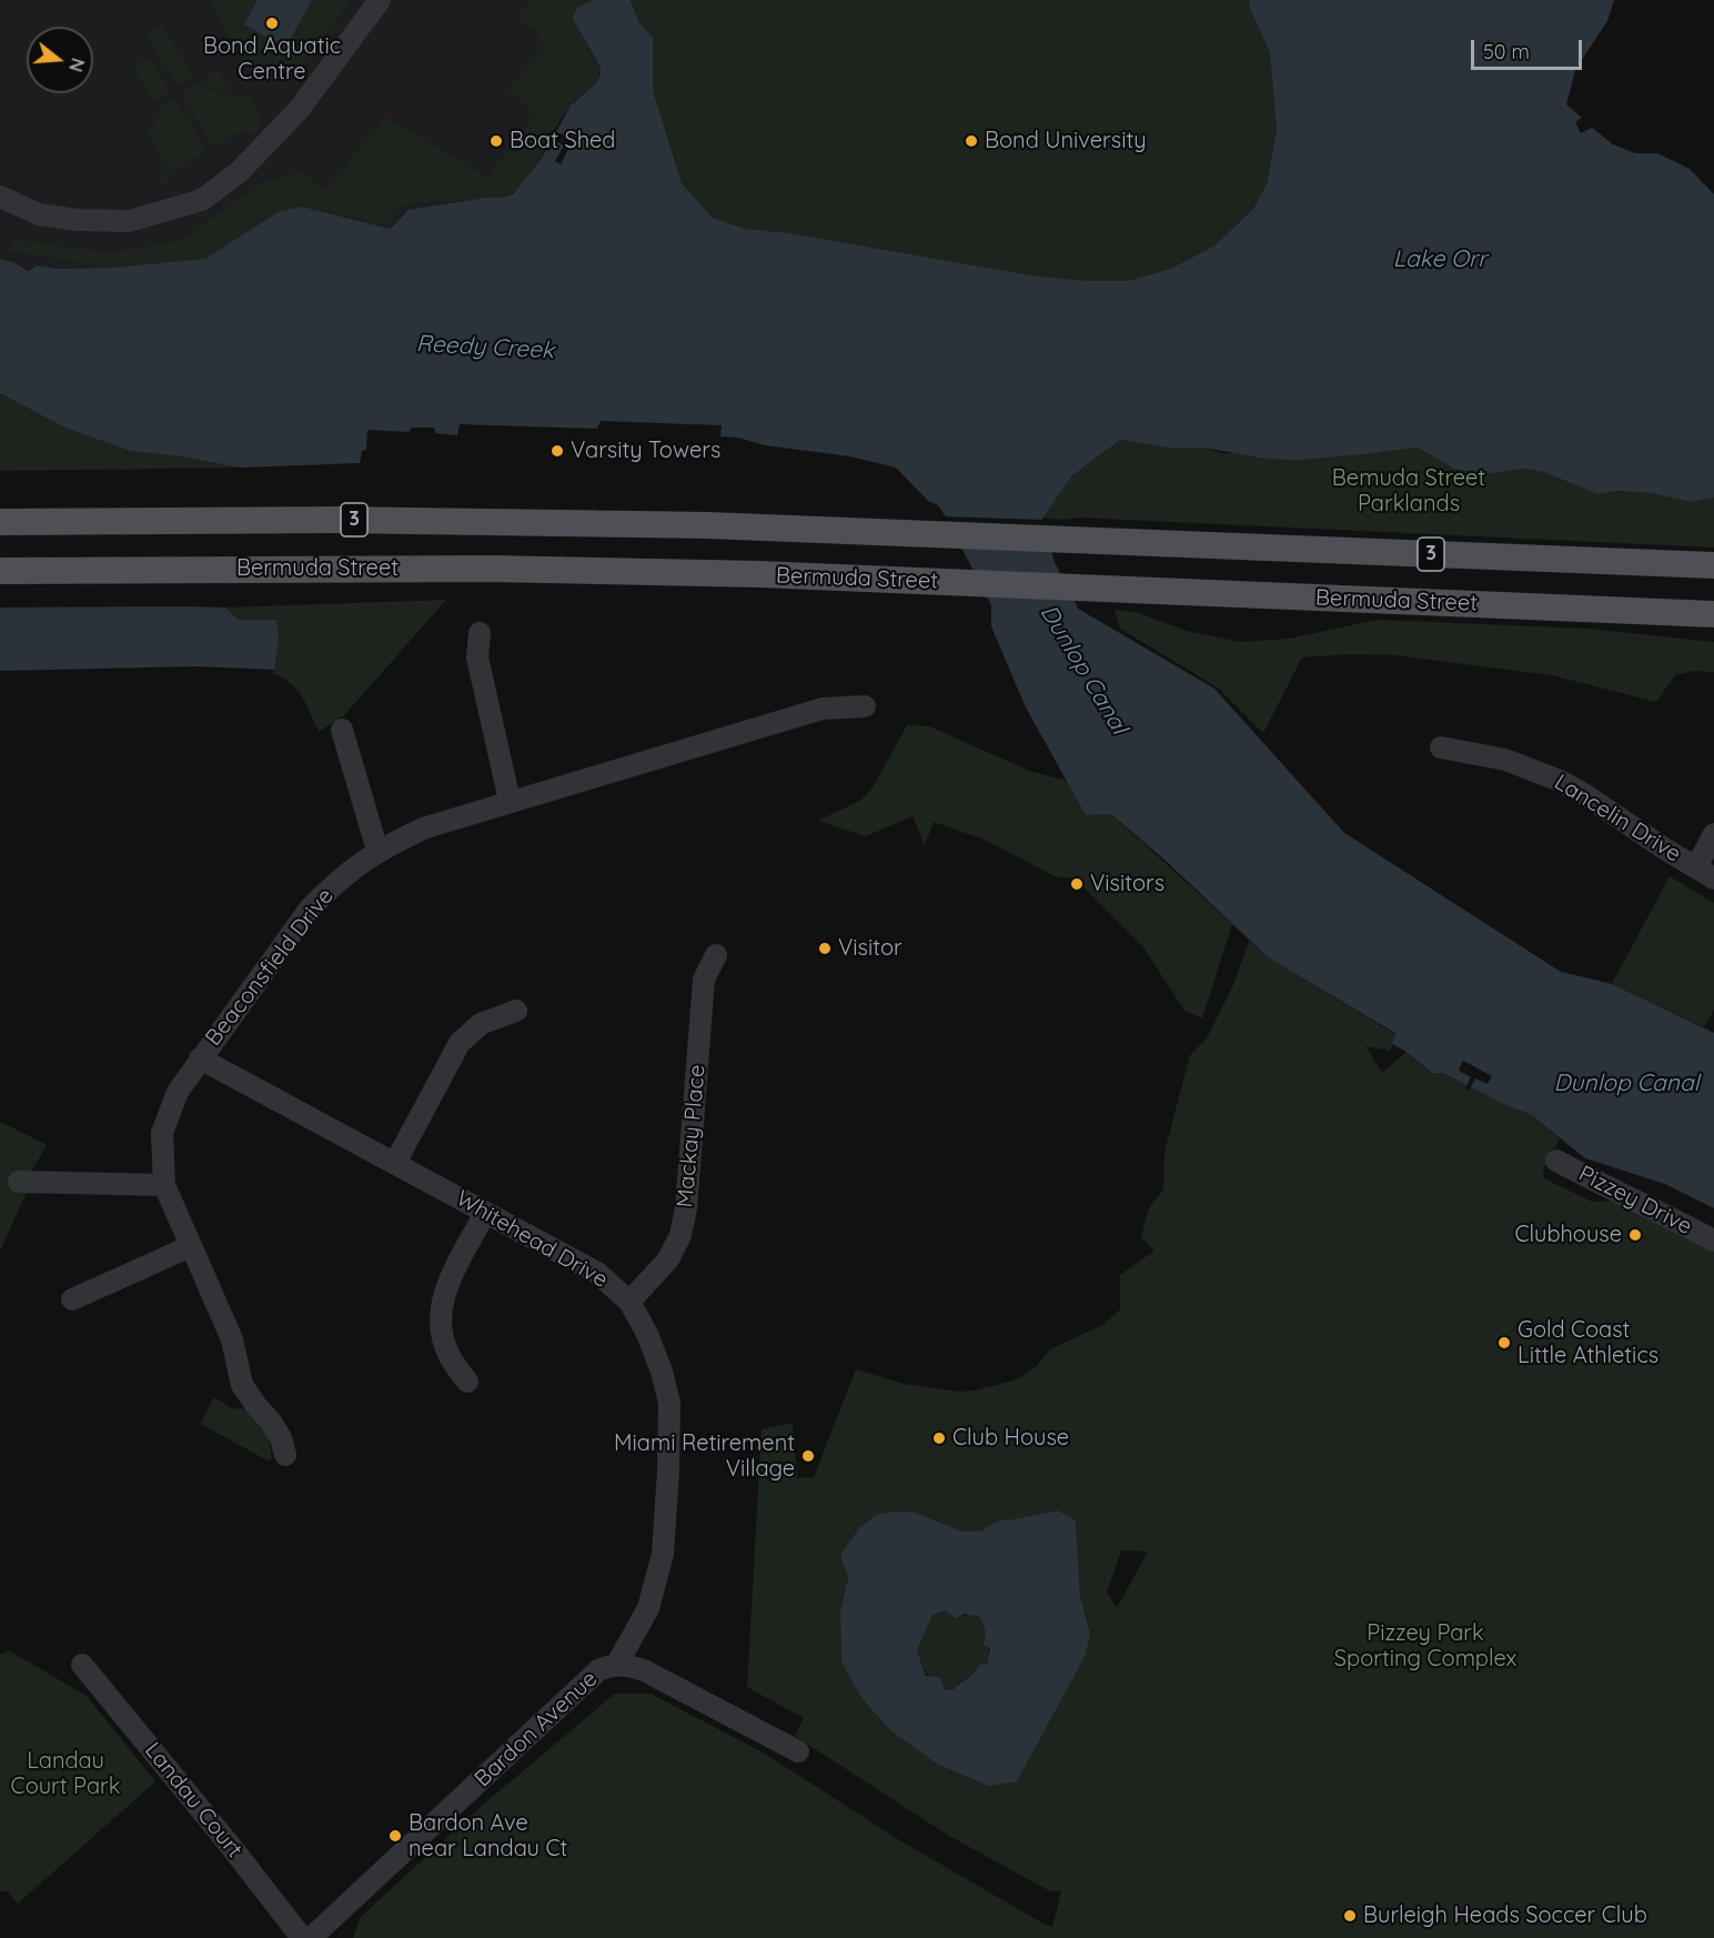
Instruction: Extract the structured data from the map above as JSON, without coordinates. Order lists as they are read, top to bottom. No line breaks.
{"streets":{"main road":["3","Bermuda Street"],"street":["Lancelin Drive","Beaconsfield Drive","Mackay Place","Pizzey Drive","Whitehead Drive","Bardon Avenue","Landau Court"]},"crossings":[["Beaconsfield Drive","Whitehead Drive"],["Mackay Place","Whitehead Drive"],["Whitehead Drive","Bardon Avenue"]],"water":["Lake Orr","Reedy Creek","Dunlop Canal"],"parks":["Bemuda Street Parklands","Pizzey Park Sporting Complex","Landau Court Park"],"places":["Bond Aquatic Centre","Boat Shed","Bond University","Varsity Towers","Visitors","Visitor","Clubhouse","Gold Coast Little Athletics","Club House","Miami Retirement Village","Bardon Ave near Landau Ct","Burleigh Heads Soccer Club"],"scale_bar":"50 m","north":"right"}
